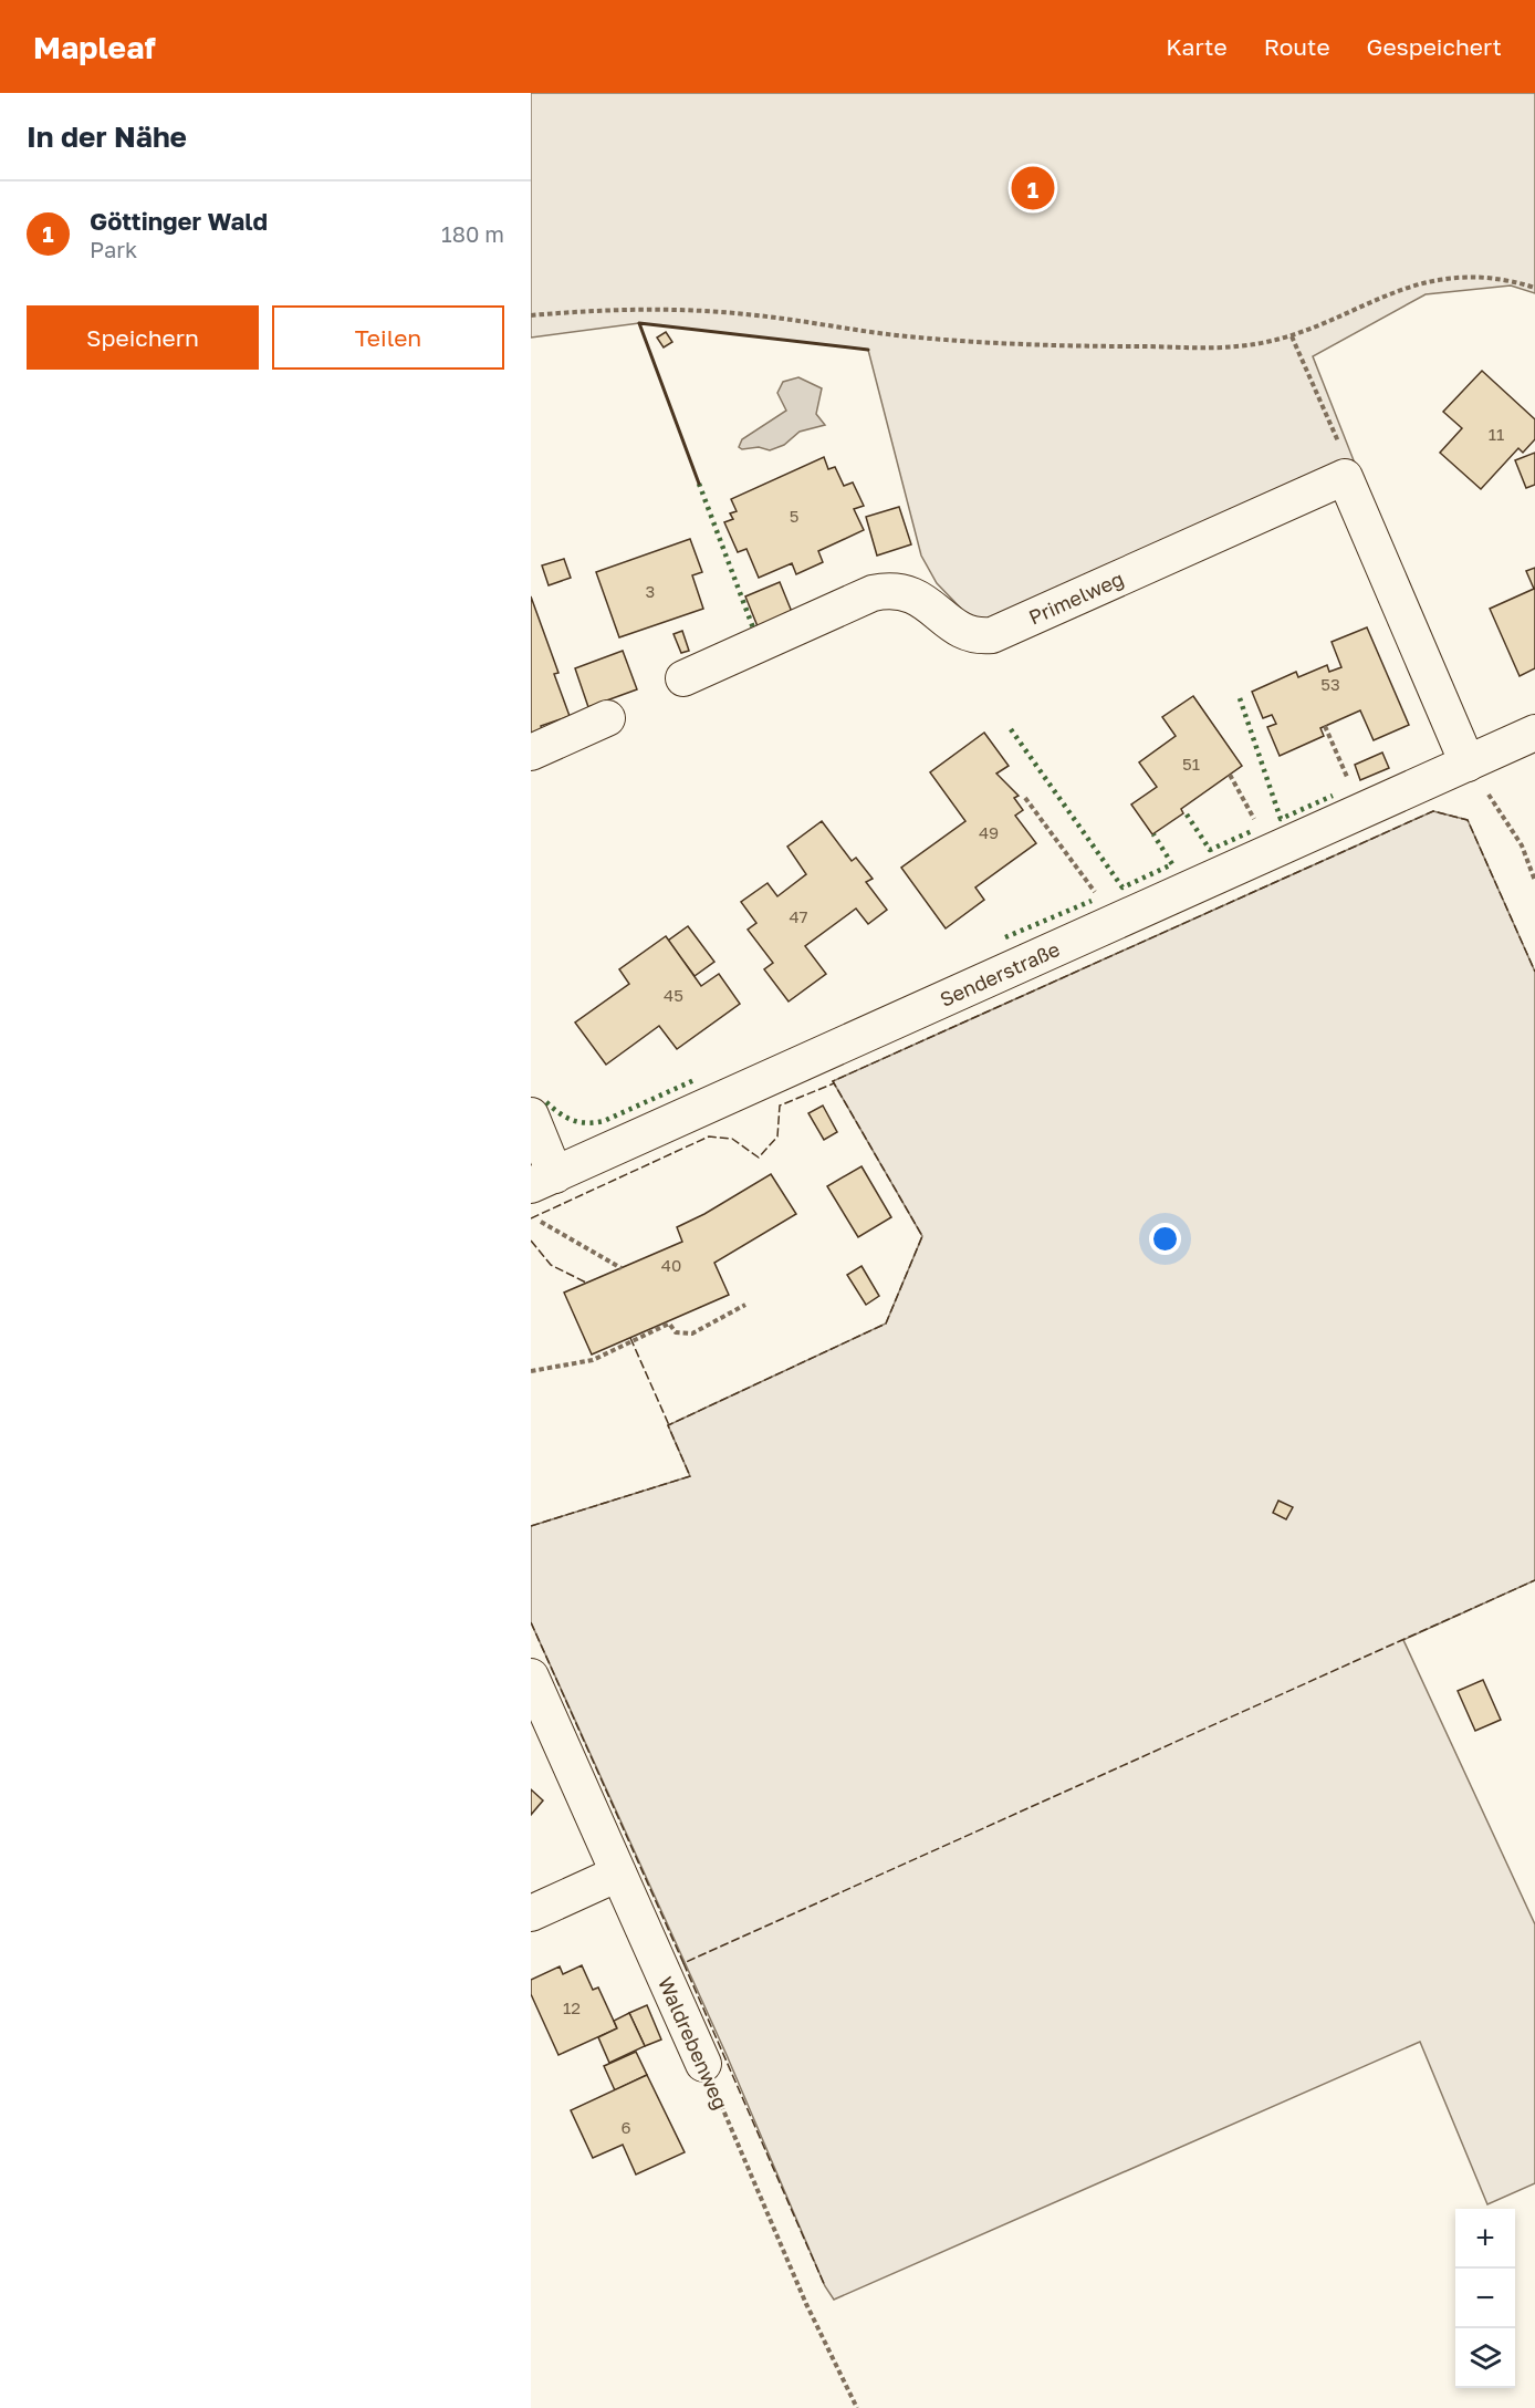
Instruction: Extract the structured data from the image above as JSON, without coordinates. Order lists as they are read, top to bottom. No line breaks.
{"streets":{"street":["Primelweg","Senderstraße","Waldrebenweg"]},"house_numbers":["11","5","3","53","51","49","47","45","40","12","6"],"page":{"header":"Mapleaf","nav":["Karte","Route","Gespeichert"],"heading":"In der Nähe","pins":"1","list":[{"mark":"1","name":"Göttinger Wald","note":"Park","value":"180 m"}],"buttons":["Speichern","Teilen"],"map_buttons":["+","−"]}}
